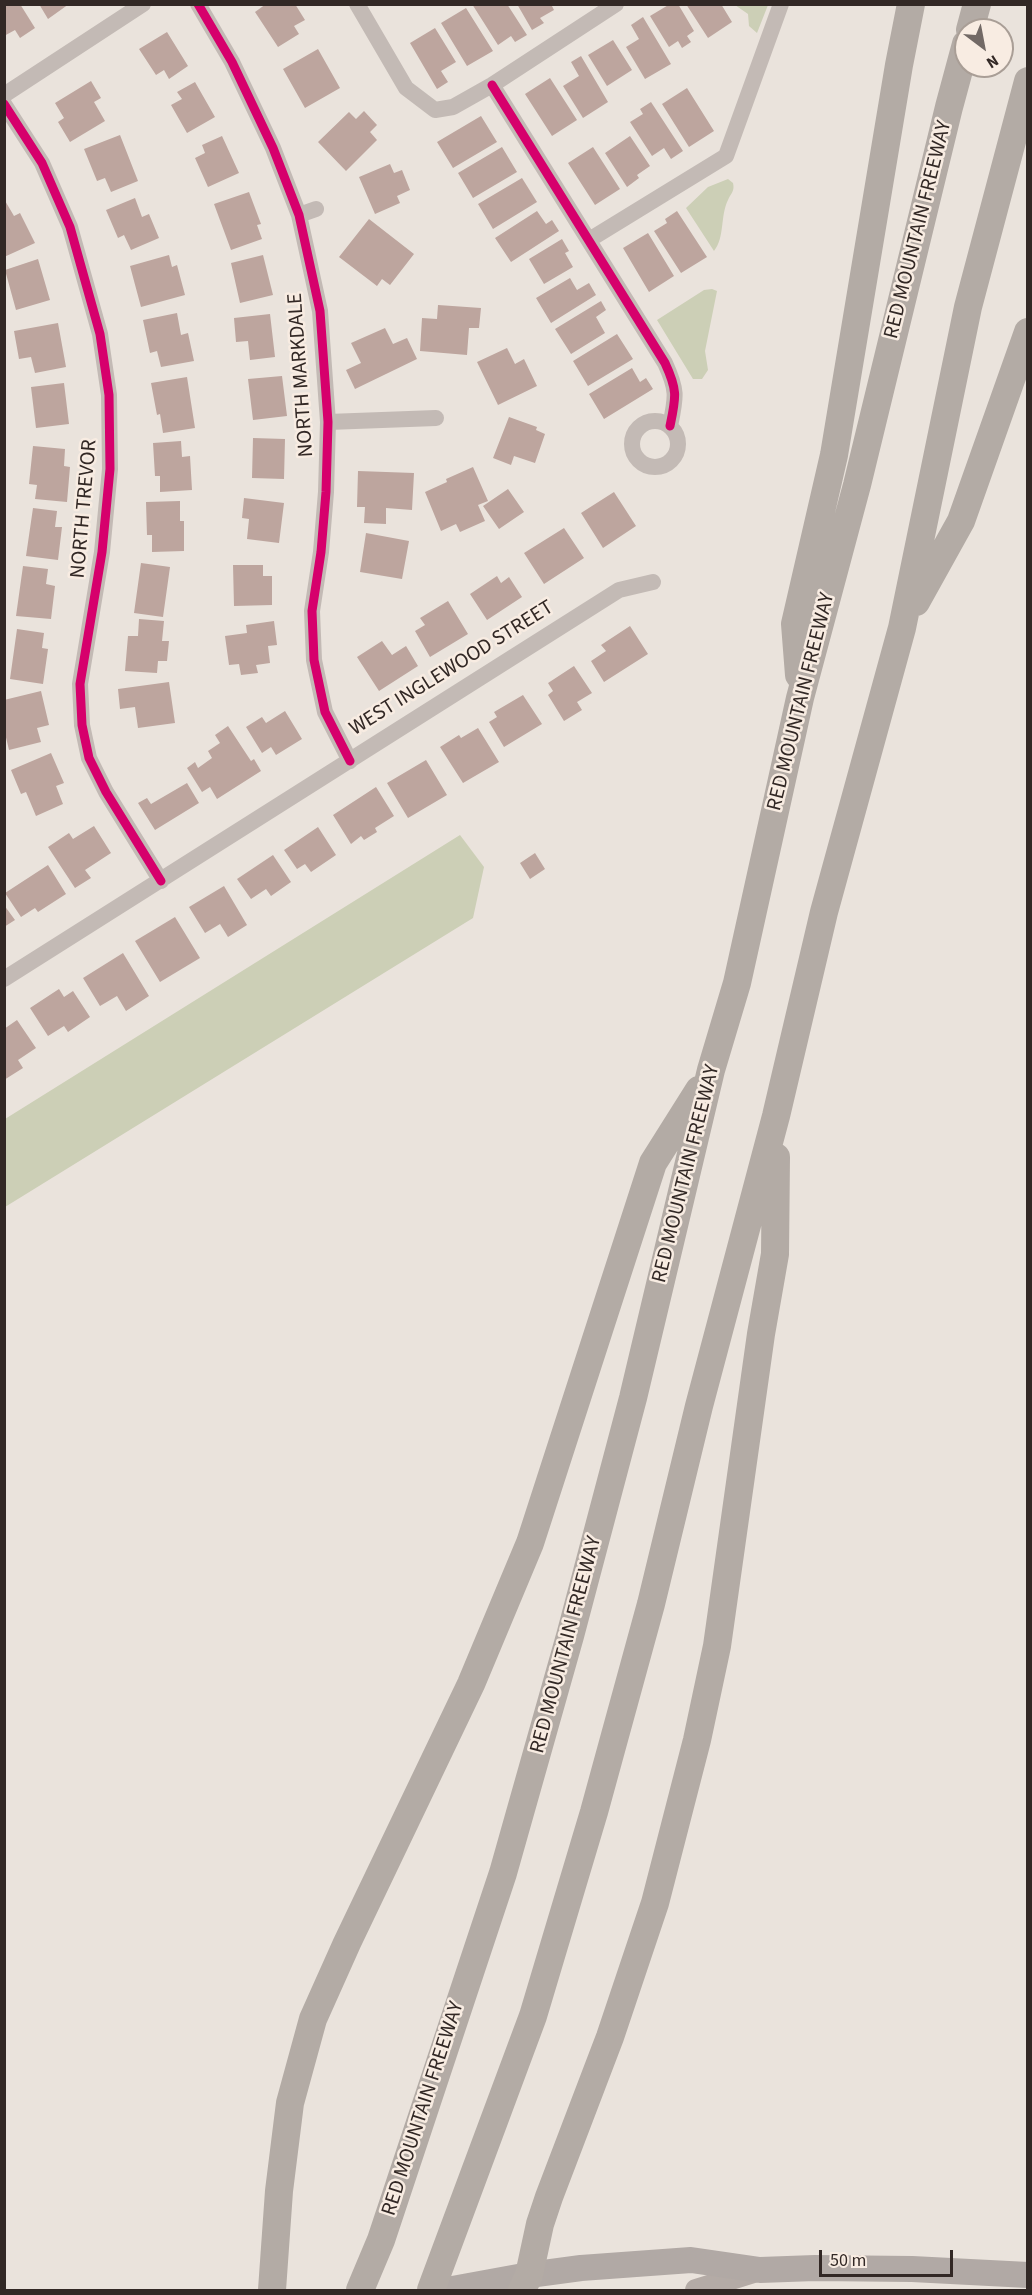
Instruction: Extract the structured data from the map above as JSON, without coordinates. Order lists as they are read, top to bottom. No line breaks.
{"streets":{"highway":["RED MOUNTAIN FREEWAY"],"street":["NORTH MARKDALE","NORTH TREVOR","WEST INGLEWOOD STREET"]},"crossings":[["NORTH MARKDALE","WEST INGLEWOOD STREET"],["NORTH TREVOR","WEST INGLEWOOD STREET"]],"scale_bar":"50 m","north":"bottom right"}
